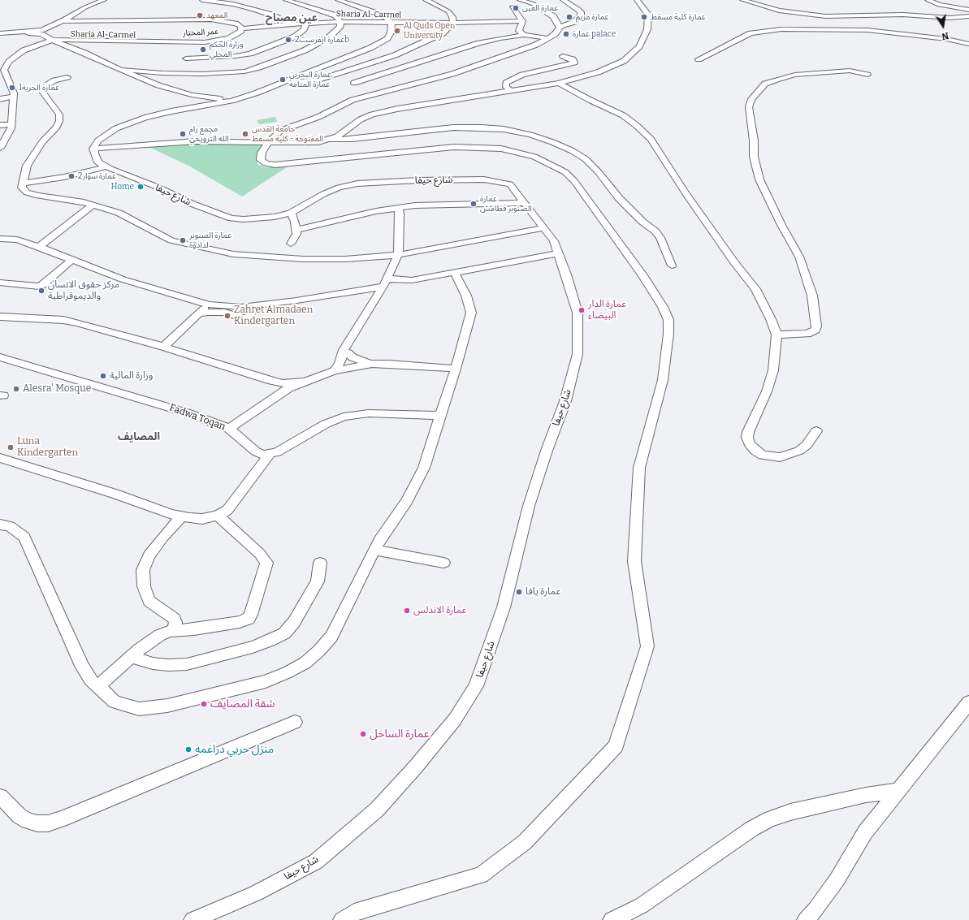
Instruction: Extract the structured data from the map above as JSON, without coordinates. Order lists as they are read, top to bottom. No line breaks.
{"streets":{"street":["Sharia Al-Carmel","عمر المختار","شارع حيفا","Fadwa Toqan"]},"crossings":[["Sharia Al-Carmel","عمر المختار"]],"districts":["عين مصباح","المصايف"],"places":["عمارة العين","المعهد","عمارة مريم","عمارة كلية مسقط","Al Quds Open University","عمارة palace","عمارة ايفرست2b","وزارة الحكم المحلي","عمارة البحرين. عمارة المنامة","عمارة الحرية1","مجمع رام الله الترويحي","جامعة القدس المفتوحة - كلية مسقط","عمارة سوار2","Home","عمارة الصنوبر قطامش","عمارة الصنوبر لدادوة","مركز حقوق الانسان والديموقراطية","عمارة الدار البيضاء","Zahret Almadaen Kindergarten","وزارة المالية","Alesra' Mosque","Luna Kindergarten","عمارة يافا","عمارة الاندلس","شقة المصايف","عمارة الساحل","منزل حربي دراغمه"],"north":"bottom"}
